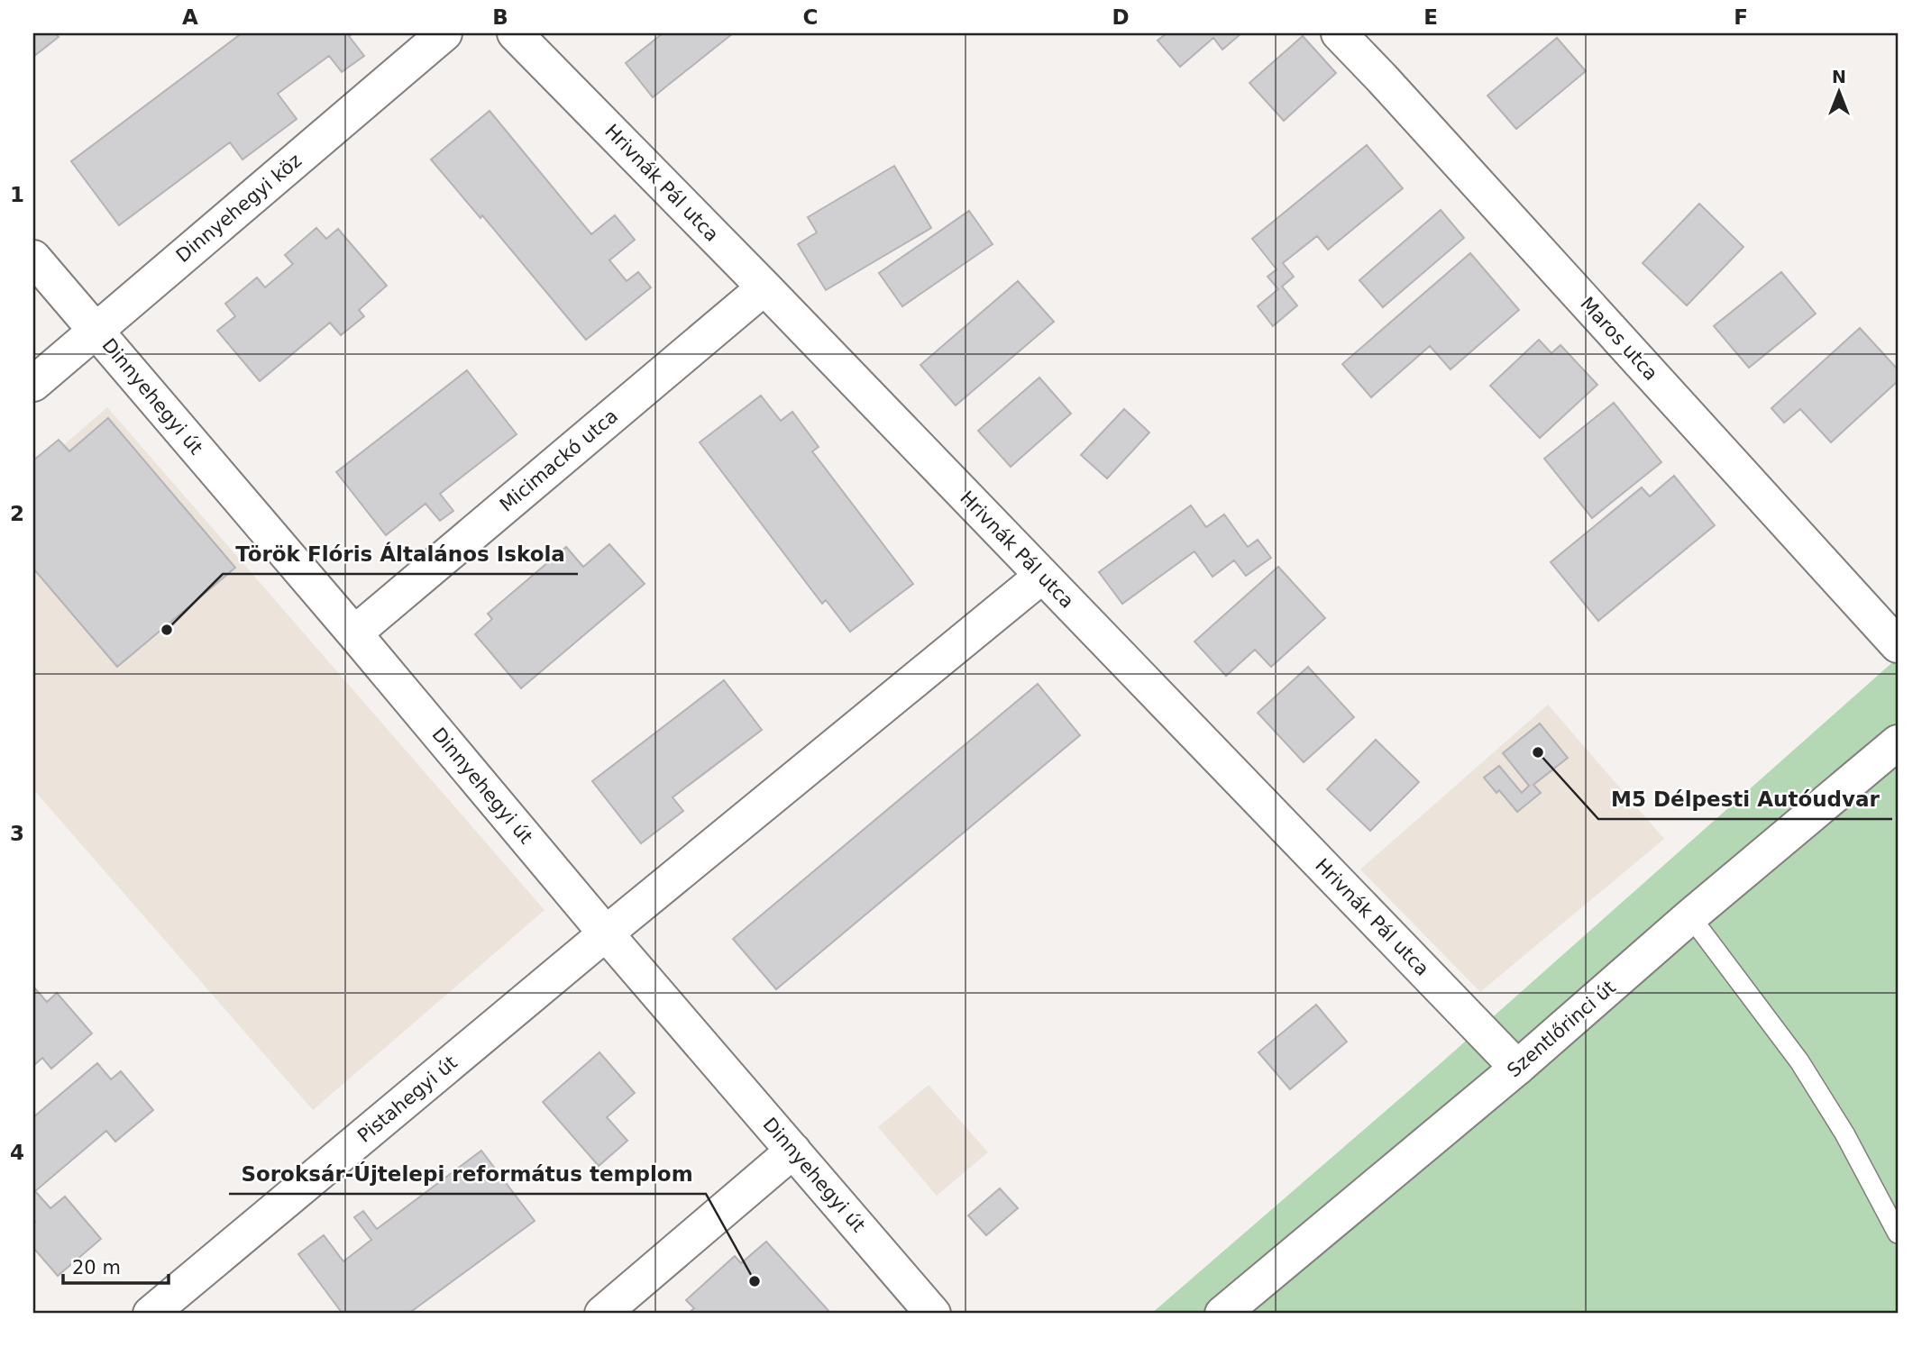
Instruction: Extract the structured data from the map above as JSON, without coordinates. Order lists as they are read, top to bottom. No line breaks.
{"streets":{"street":["Hrivnák Pál utca","Dinnyehegyi köz","Maros utca","Dinnyehegyi út","Micimackó utca","Szentlőrinci út","Pistahegyi út"]},"crossings":[["Hrivnák Pál utca","Micimackó utca"],["Hrivnák Pál utca","Szentlőrinci út"],["Hrivnák Pál utca","Pistahegyi út"],["Dinnyehegyi köz","Dinnyehegyi út"],["Dinnyehegyi út","Micimackó utca"],["Dinnyehegyi út","Pistahegyi út"]],"places":["Török Flóris Általános Iskola","M5 Délpesti Autóudvar","Soroksár-Újtelepi református templom"],"scale_bar":"20 m","north":"top","grid":{"columns":["A","B","C","D","E","F"],"rows":["1","2","3","4"]}}
